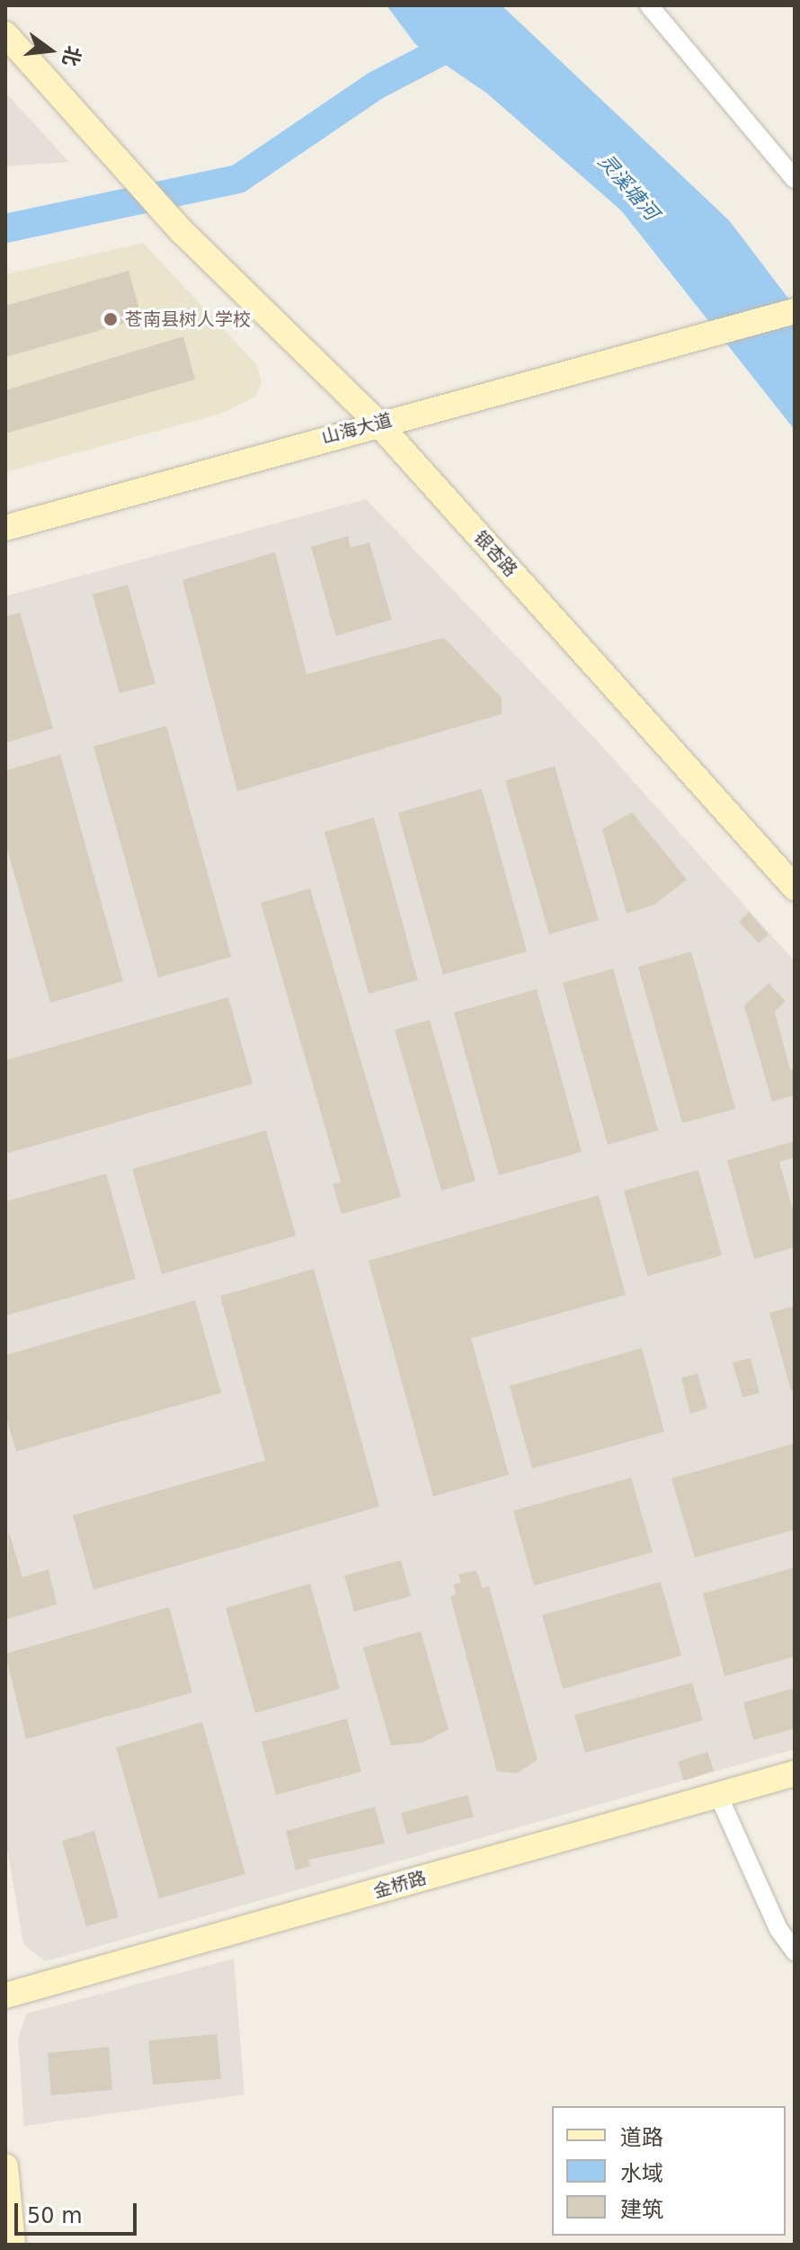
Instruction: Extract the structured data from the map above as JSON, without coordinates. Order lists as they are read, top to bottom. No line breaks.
{"streets":{"street":["山海大道","银杏路","金桥路"]},"crossings":[["山海大道","银杏路"]],"water":["灵溪塘河"],"places":["苍南县树人学校"],"legend":["道路","水域","建筑"],"scale_bar":"50 m","north":"right"}
